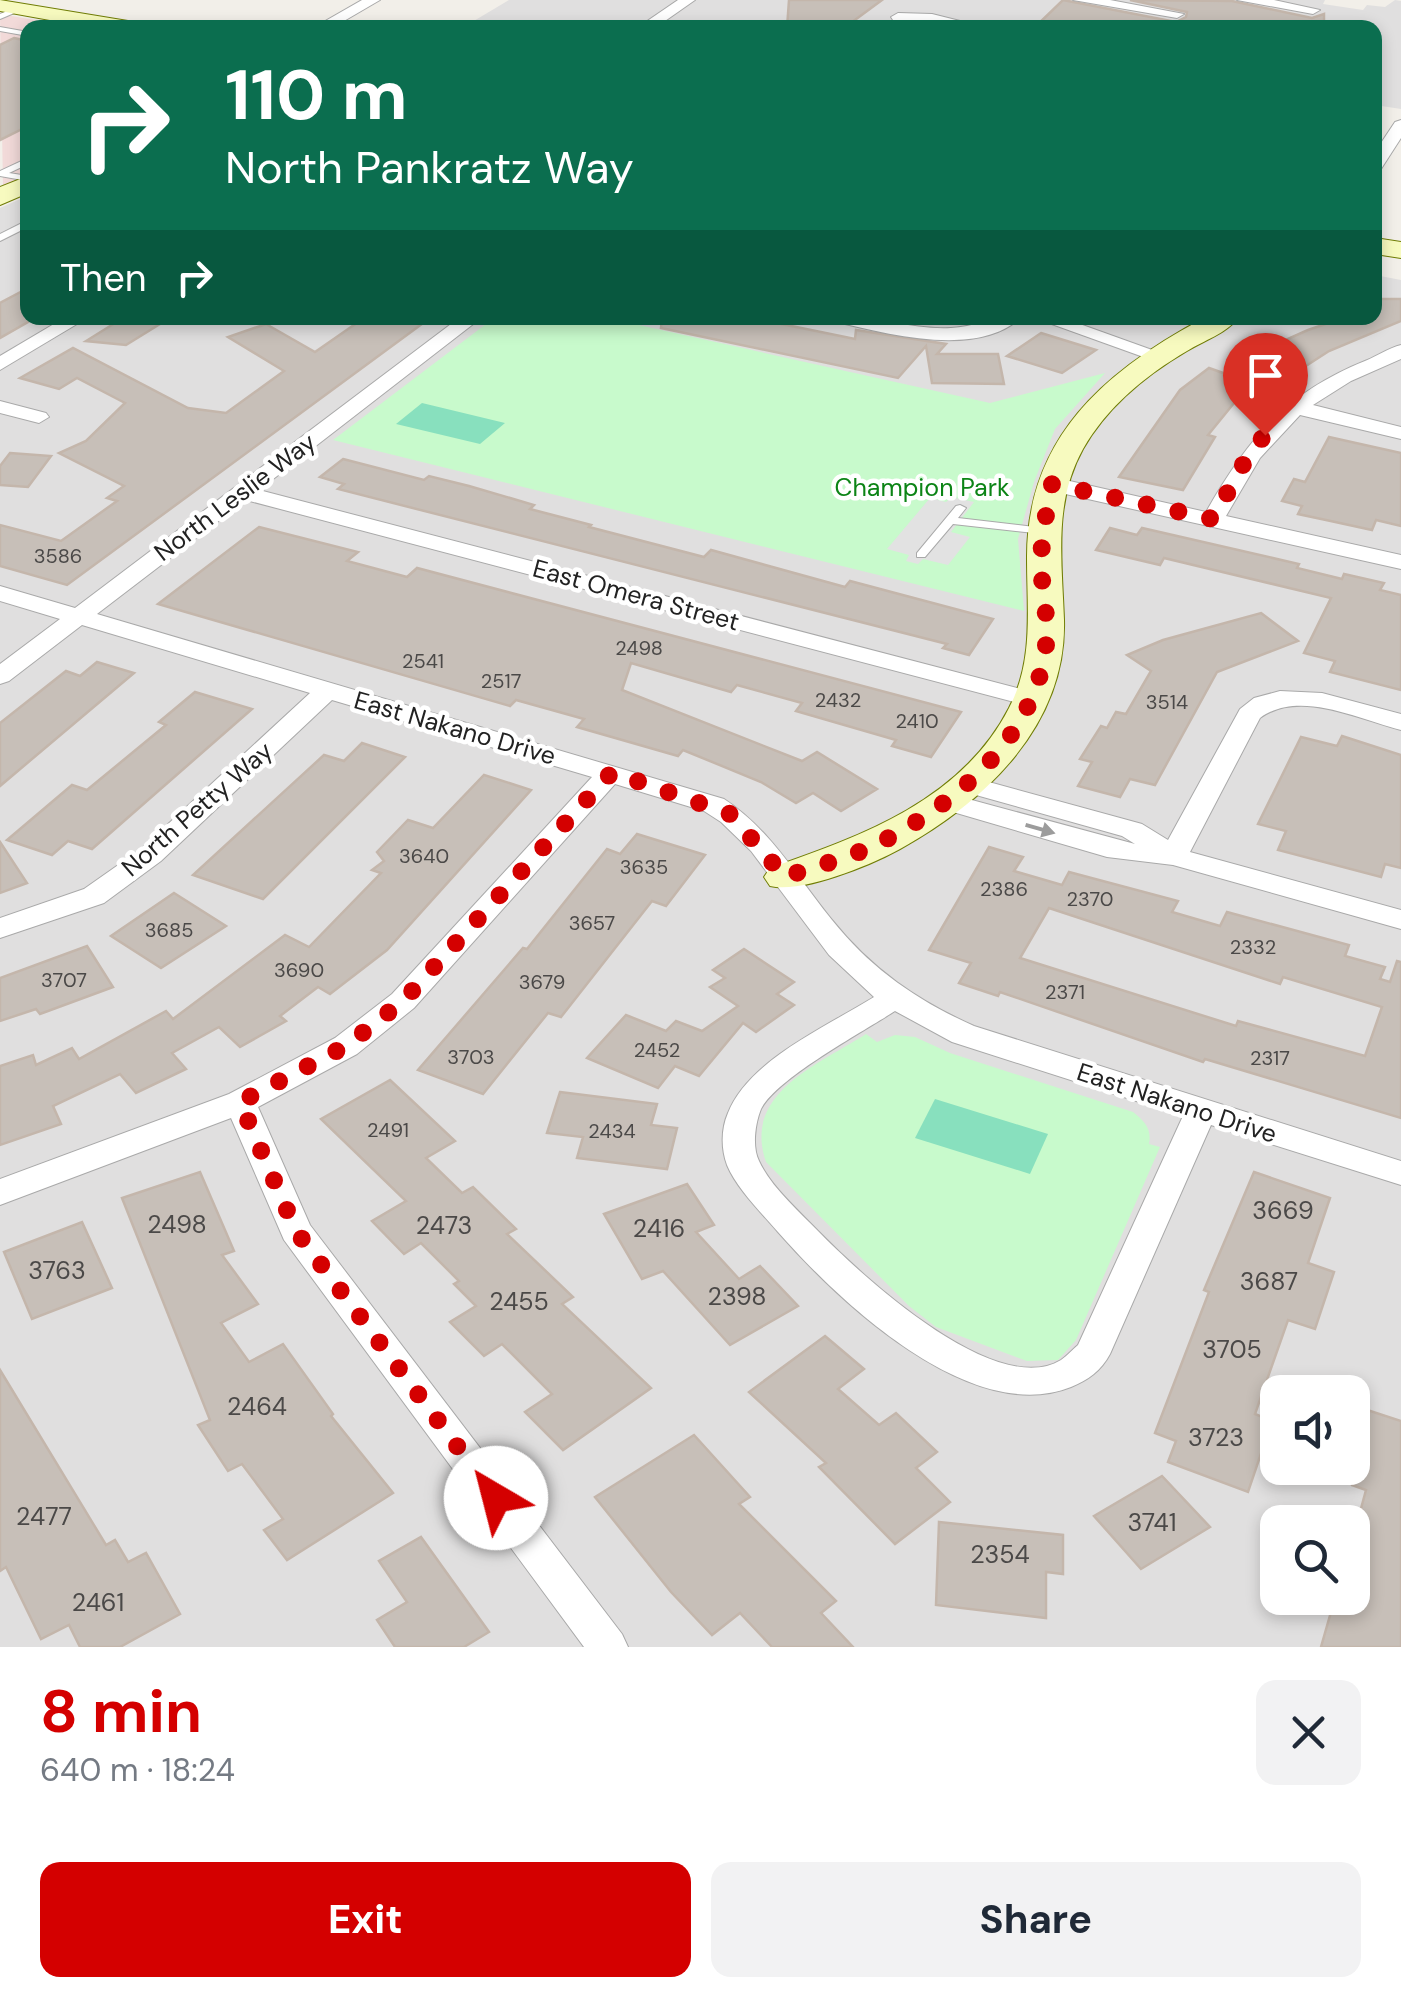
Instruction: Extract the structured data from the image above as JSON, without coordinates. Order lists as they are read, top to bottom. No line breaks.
{"streets":{"street":["North Leslie Way","East Omera Street","East Nakano Drive","North Petty Way"]},"crossings":[["North Leslie Way","East Omera Street"],["North Leslie Way","East Nakano Drive"],["East Nakano Drive","North Petty Way"]],"parks":["Champion Park"],"house_numbers":["3586","2498","2541","2517","2432","3514","2410","3640","3635","2386","2370","3657","3685","2332","3690","3707","3679","2371","2452","3703","2317","2491","2434","3669","2498","2473","2416","3763","3687","2398","2455","3705","2464","3723","2477","3741","2354","2461"],"page":{"turn":["110 m","North Pankratz Way"],"then":"Then","heading":["8 min","640 m · 18:24"],"buttons":["Exit","Share"]}}
